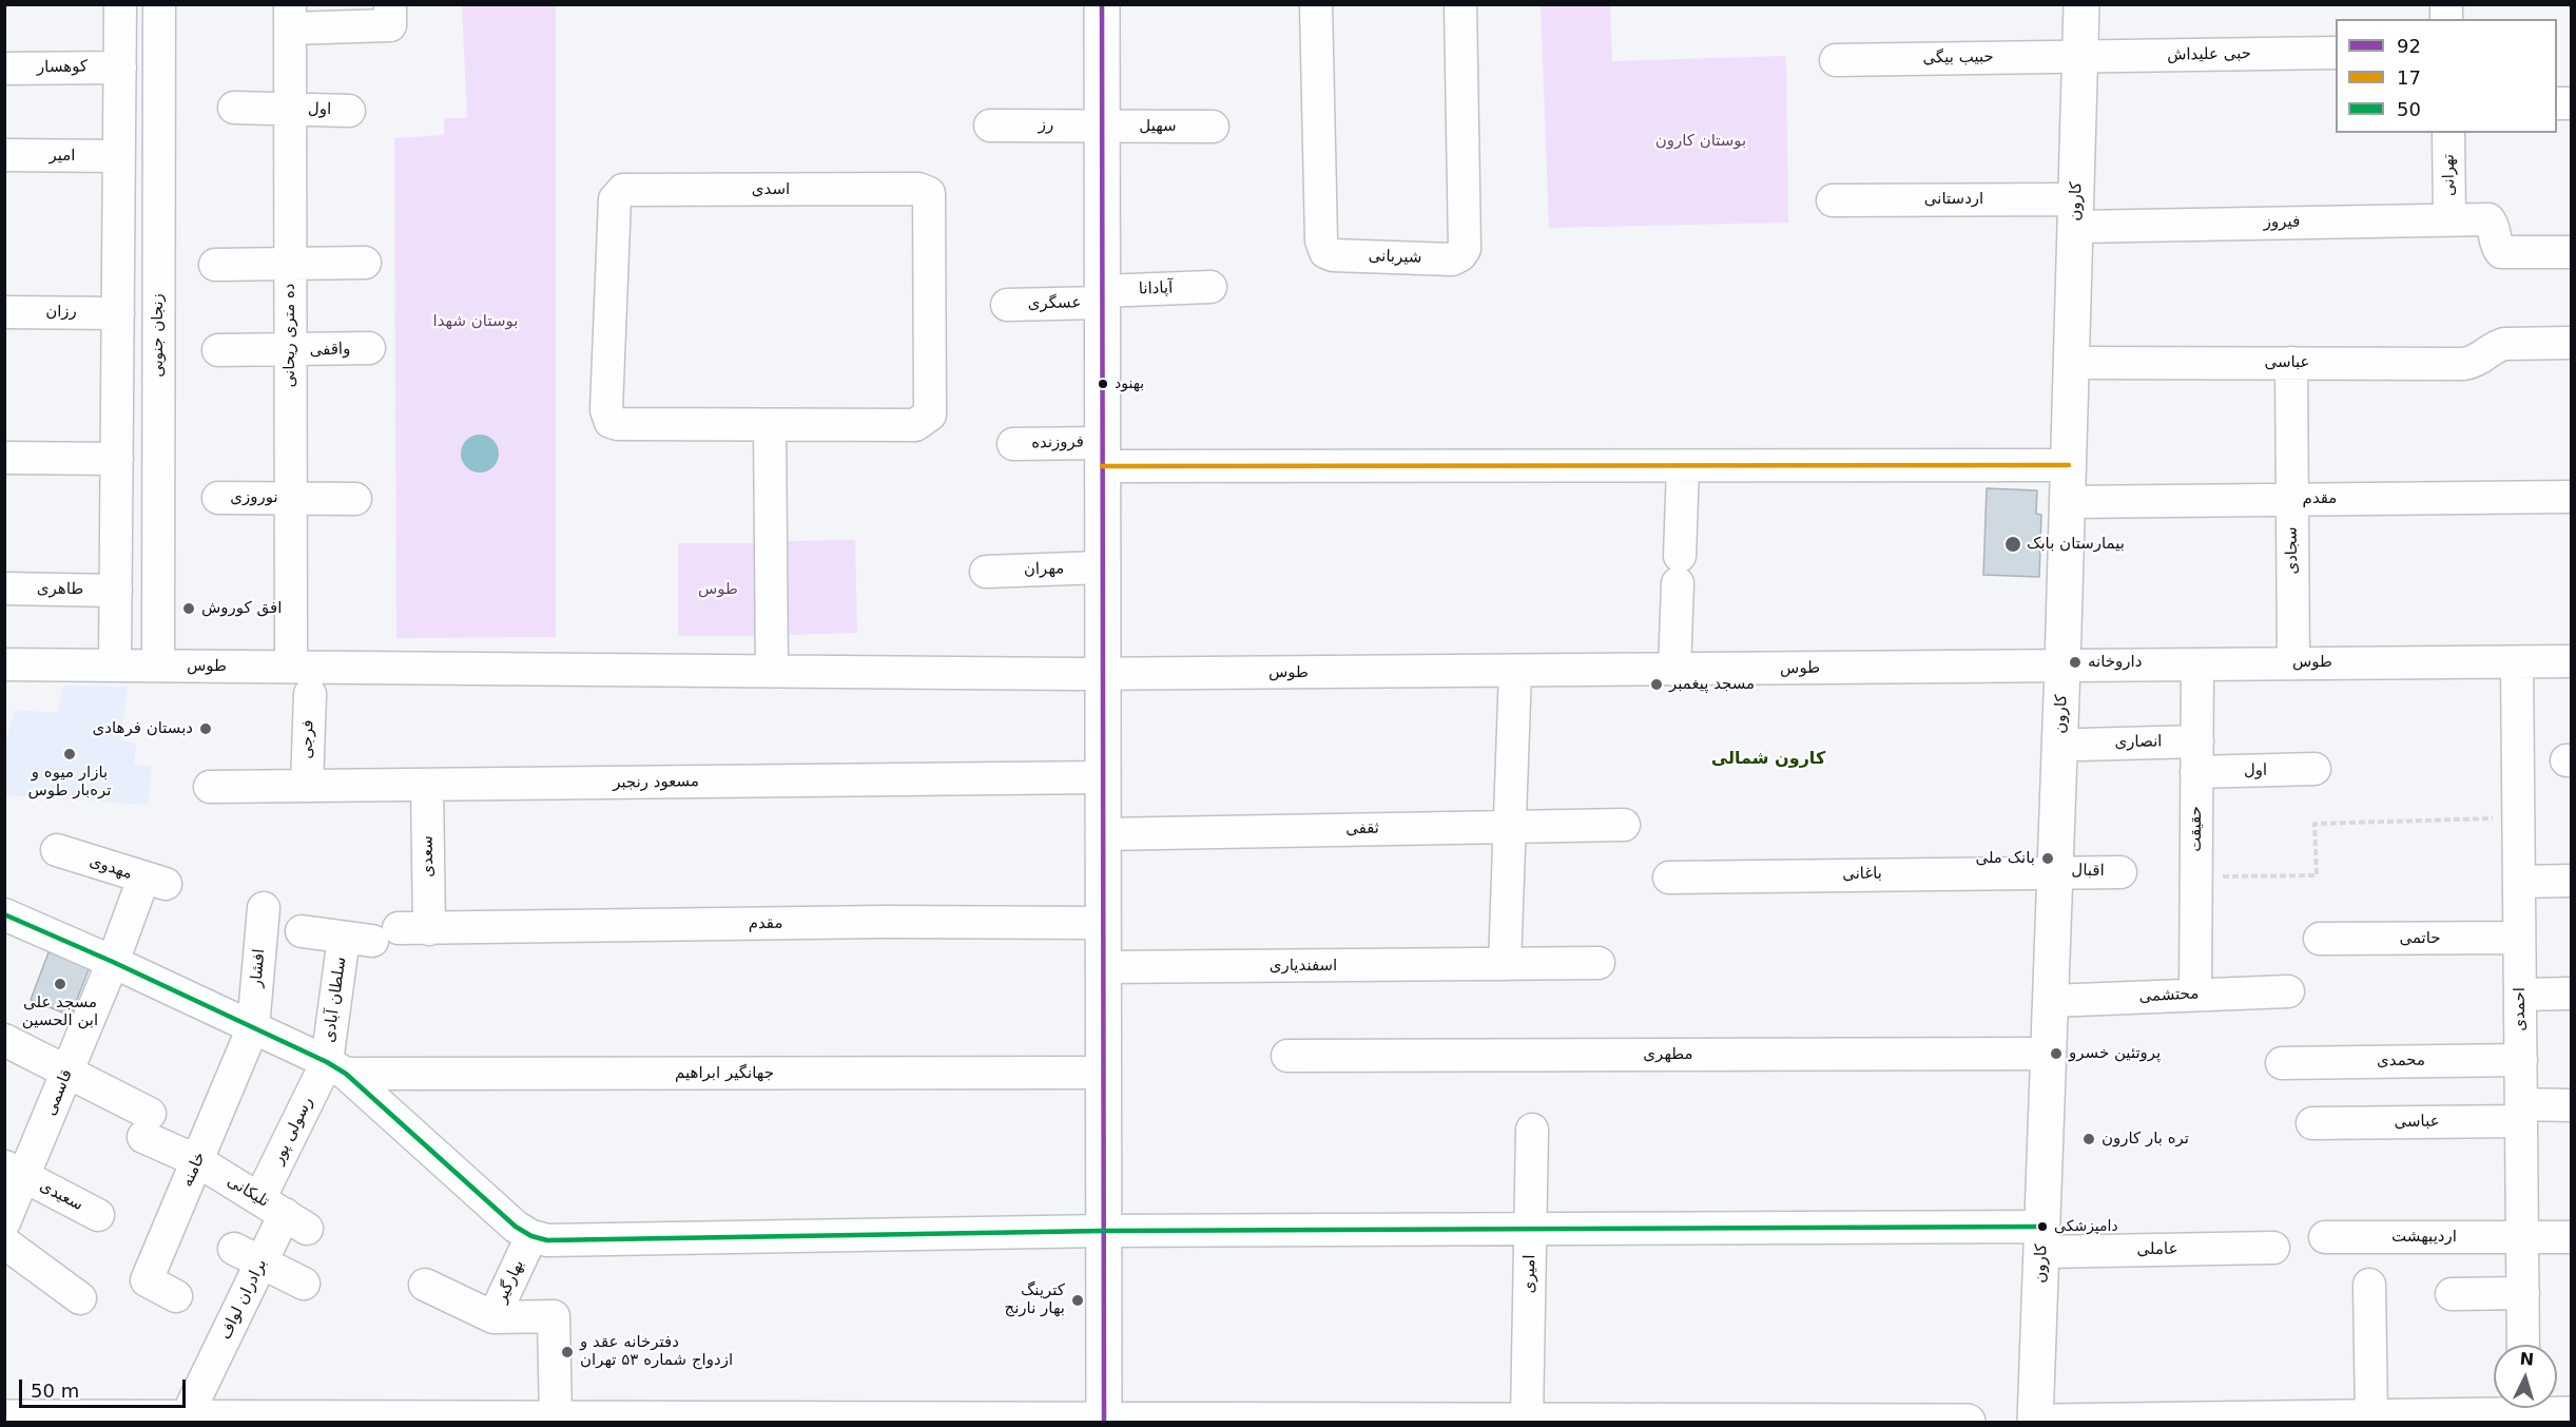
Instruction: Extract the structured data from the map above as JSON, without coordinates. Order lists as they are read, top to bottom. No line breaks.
{"streets":{"main road":["کارون"],"street":["حبی علیداش","حبیب بیگی","کوهسار","اول","رز","سهیل","امیر","تهرانی","اسدی","اردستانی","فیروز","شیربانی","آپادانا","عسگری","رزان","زنجان جنوبی","ده متری ریحانی","واقفی","عباسی","فروزنده","نوروزی","مقدم","سجادی","مهران","طاهری","طوس","فرجی","انصاری","مسعود رنجبر","ثقفی","حقیقت","سعدی","مهدوی","اقبال","باغانی","حاتمی","اسفندیاری","افشار","محتشمی","سلطان آبادی","احمدی","مطهری","محمدی","جهانگیر ابراهیم","قاسمی","رسولی پور","خامنه","تلیکانی","سعیدی","اردیبهشت","عاملی","امیری","بهارگیر","برادران لواف"]},"crossings":[["حبی علیداش","حبیب بیگی"],["حبی علیداش","کارون"],["حبیب بیگی","کارون"],["اول","ده متری ریحانی"],["اول","حقیقت"],["رز","سهیل"],["تهرانی","فیروز"],["اردستانی","کارون"],["اردستانی","فیروز"],["کارون","فیروز"],["کارون","عباسی"],["کارون","فروزنده"],["کارون","مقدم"],["کارون","طوس"],["کارون","اقبال"],["کارون","باغانی"],["کارون","محتشمی"],["کارون","مطهری"],["کارون","عاملی"],["آپادانا","عسگری"],["زنجان جنوبی","طوس"],["ده متری ریحانی","واقفی"],["ده متری ریحانی","نوروزی"],["ده متری ریحانی","طوس"],["عباسی","سجادی"],["عباسی","احمدی"],["مقدم","سجادی"],["مقدم","سعدی"],["مقدم","سلطان آبادی"],["سجادی","طوس"],["طوس","حقیقت"],["طوس","احمدی"],["فرجی","مسعود رنجبر"],["انصاری","حقیقت"],["مسعود رنجبر","سعدی"],["حقیقت","محتشمی"],["سعدی","سلطان آبادی"],["مهدوی","قاسمی"],["اقبال","باغانی"],["حاتمی","احمدی"],["افشار","خامنه"],["سلطان آبادی","جهانگیر ابراهیم"],["سلطان آبادی","رسولی پور"],["احمدی","محمدی"],["احمدی","اردیبهشت"],["جهانگیر ابراهیم","رسولی پور"],["قاسمی","تلیکانی"],["قاسمی","سعیدی"],["رسولی پور","تلیکانی"],["رسولی پور","برادران لواف"],["خامنه","تلیکانی"],["تلیکانی","برادران لواف"],["عاملی","امیری"],["عاملی","بهارگیر"]],"districts":["کارون شمالی"],"parks":["بوستان کارون","بوستان شهدا","طوس"],"places":["بهنود","بیمارستان بابک","افق کوروش","داروخانه","مسجد پیغمبر","دبستان فرهادی","بازار میوه و تره‌بار طوس","بانک ملی","مسجد علی ابن الحسین","پروتئین خسرو","تره بار کارون","دامپزشکی","کترینگ بهار نارنج","دفترخانه عقد و ازدواج شماره ۵۳ تهران"],"lines":["transit line 92","transit line 17","transit line 50"],"legend":["92","17","50"],"scale_bar":"50 m","north":"top"}
